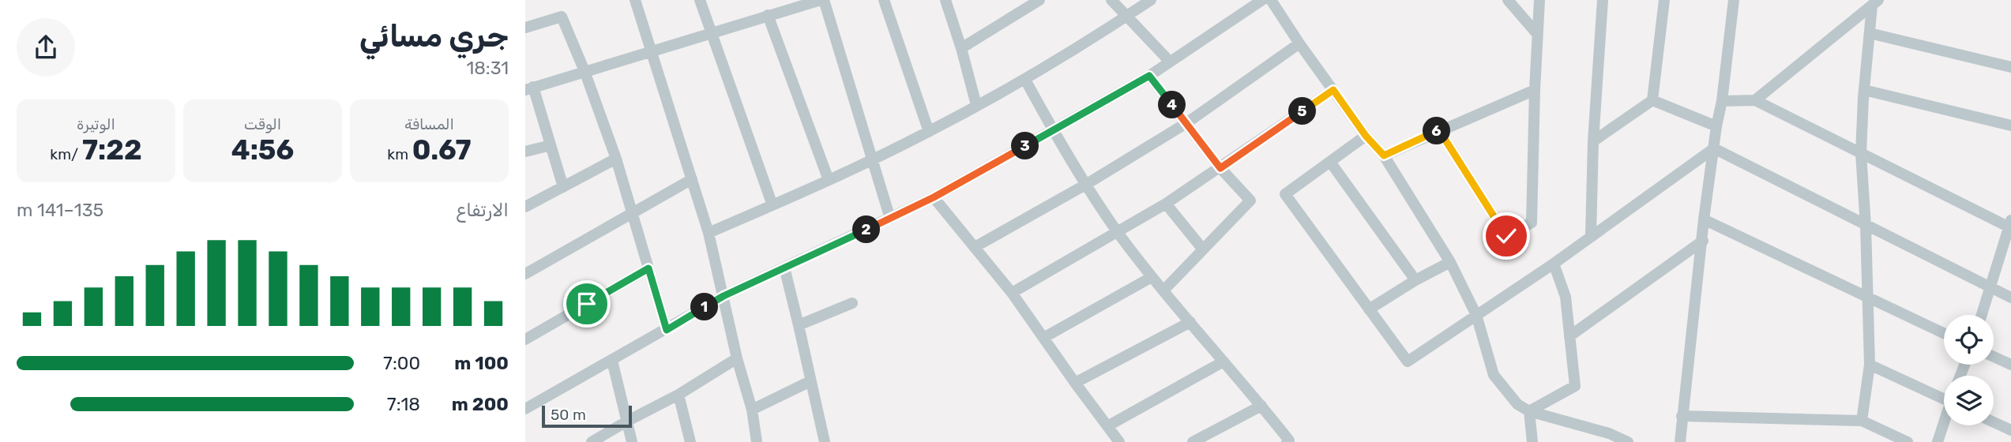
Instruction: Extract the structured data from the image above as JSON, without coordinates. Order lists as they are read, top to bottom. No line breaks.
{"scale_bar":"50 m","page":{"heading":["جري مسائي","18:31"],"pins":["4","5","6","3","2","1"],"stats":[["المسافة","0.67 km"],["الوقت","4:56"],["الوتيرة","7:22 /km"]],"chart":["الارتفاع","135–141 m"],"list":[{"name":"100 m","note":"7:00"},{"name":"200 m","note":"7:18"}],"scale":"50 m"}}
